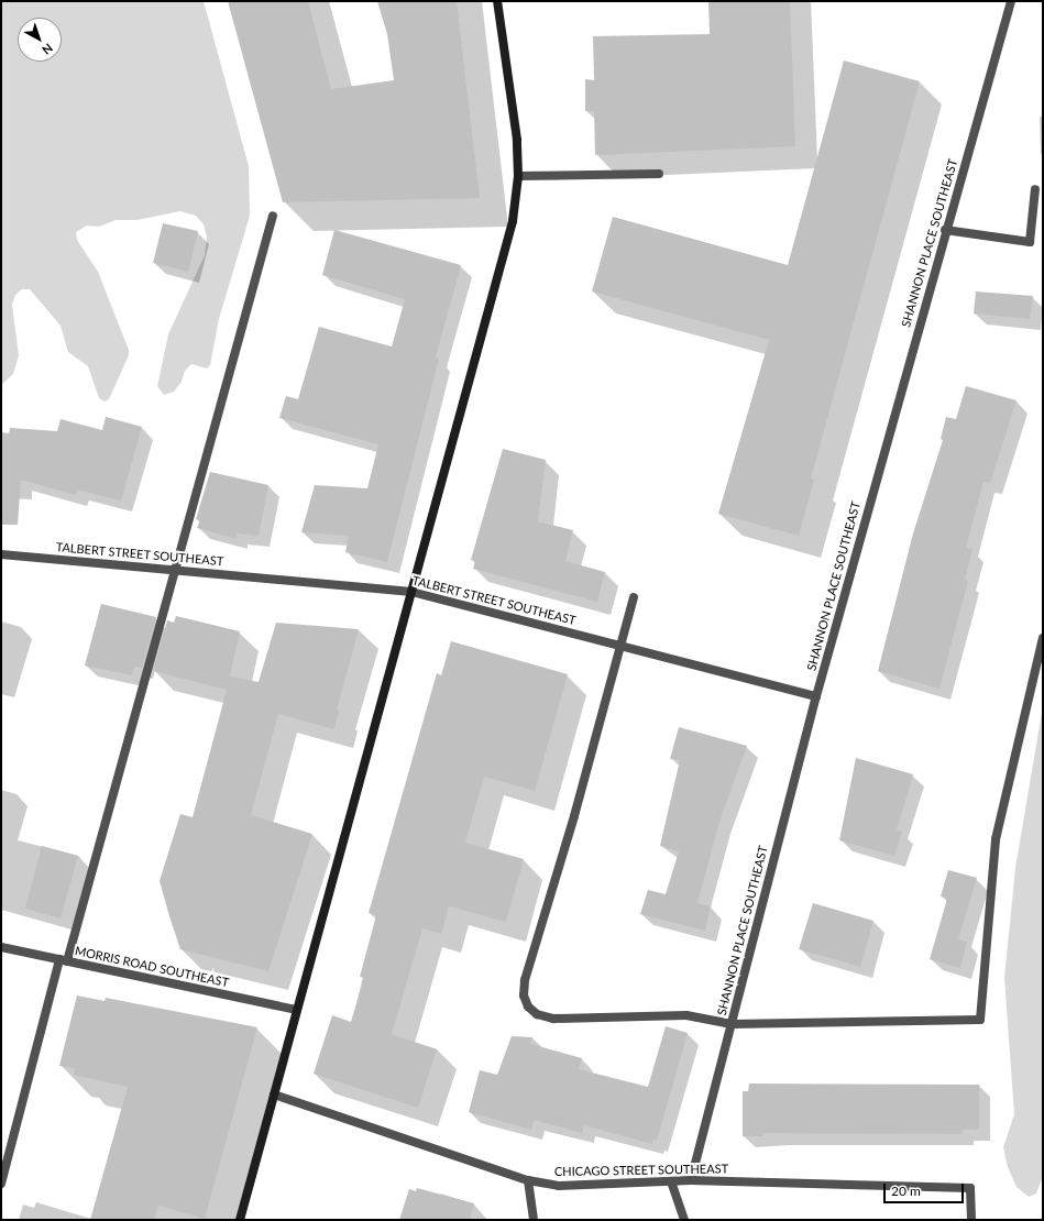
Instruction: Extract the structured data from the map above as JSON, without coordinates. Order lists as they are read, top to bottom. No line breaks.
{"streets":{"street":["SHANNON PLACE SOUTHEAST","TALBERT STREET SOUTHEAST","MORRIS ROAD SOUTHEAST","CHICAGO STREET SOUTHEAST"]},"crossings":[["SHANNON PLACE SOUTHEAST","TALBERT STREET SOUTHEAST"],["SHANNON PLACE SOUTHEAST","CHICAGO STREET SOUTHEAST"]],"scale_bar":"20 m","north":"bottom right"}
